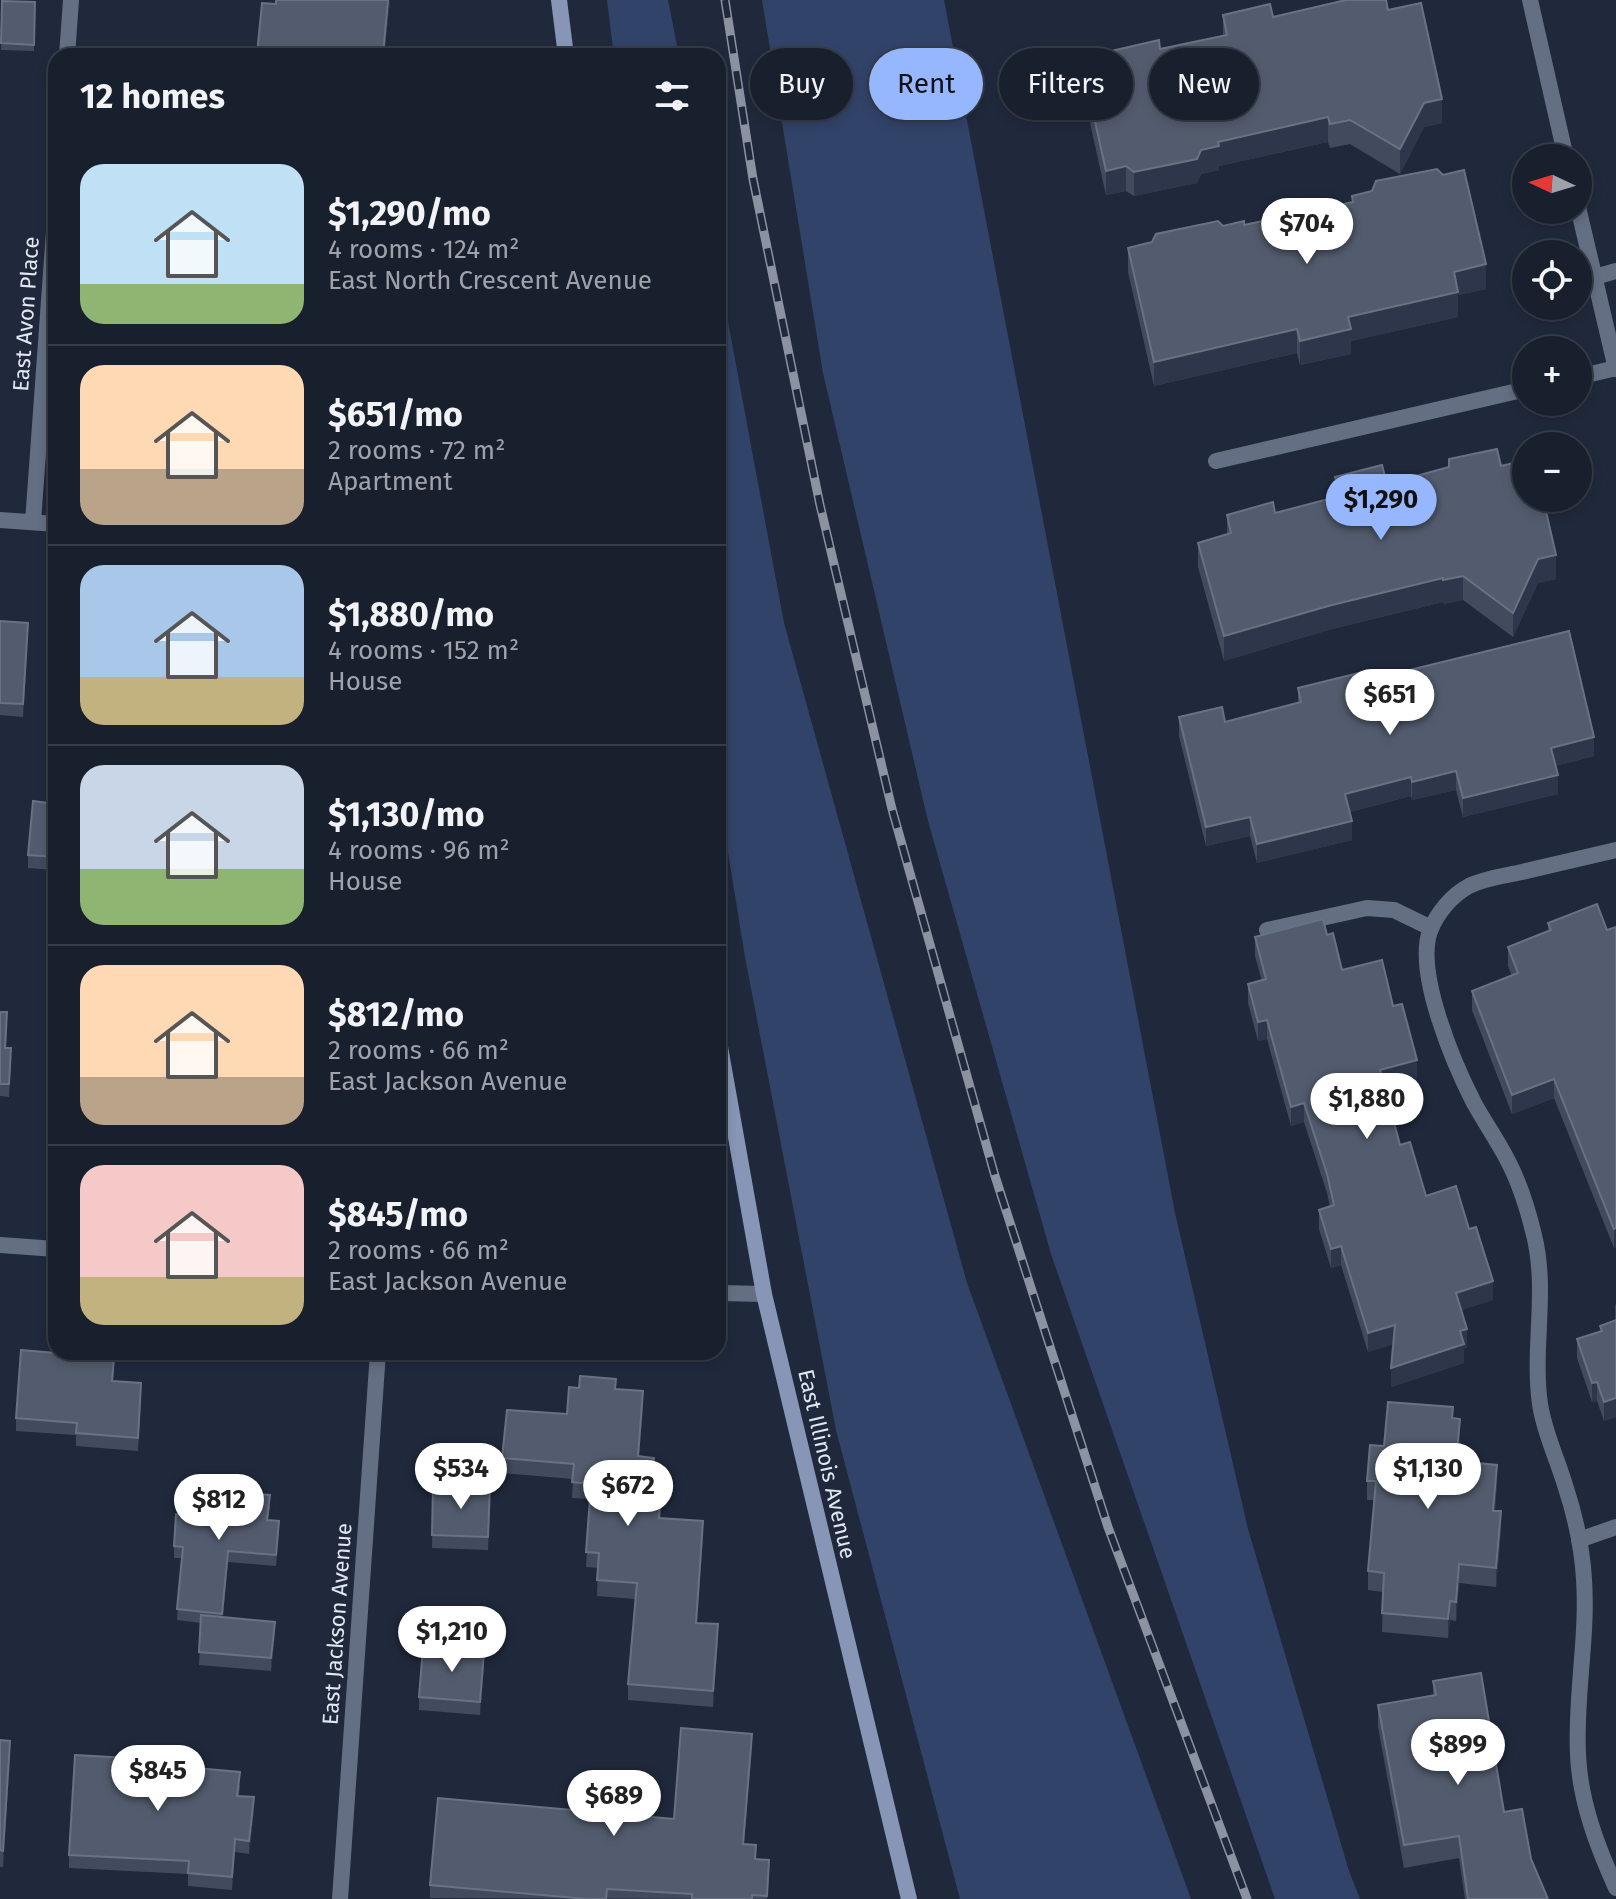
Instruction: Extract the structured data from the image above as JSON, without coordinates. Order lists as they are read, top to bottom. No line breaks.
{"streets":{"main road":["East Illinois Avenue"],"street":["East Avon Place","East Jackson Avenue"]},"north":"left","page":{"chip":["Buy","Rent","Filters","New"],"heading":"12 homes","map_buttons":["+","−"],"list":[{"name":"$1,290/mo","note":"4 rooms · 124 m² · East North Crescent Avenue"},{"name":"$651/mo","note":"2 rooms · 72 m² · Apartment"},{"name":"$1,880/mo","note":"4 rooms · 152 m² · House"},{"name":"$1,130/mo","note":"4 rooms · 96 m² · House"},{"name":"$812/mo","note":"2 rooms · 66 m² · East Jackson Avenue"},{"name":"$845/mo","note":"2 rooms · 66 m² · East Jackson Avenue"}],"price":["$704","$1,290","$651","$1,880","$534","$1,130","$672","$812","$1,210","$899","$845","$689"]}}
